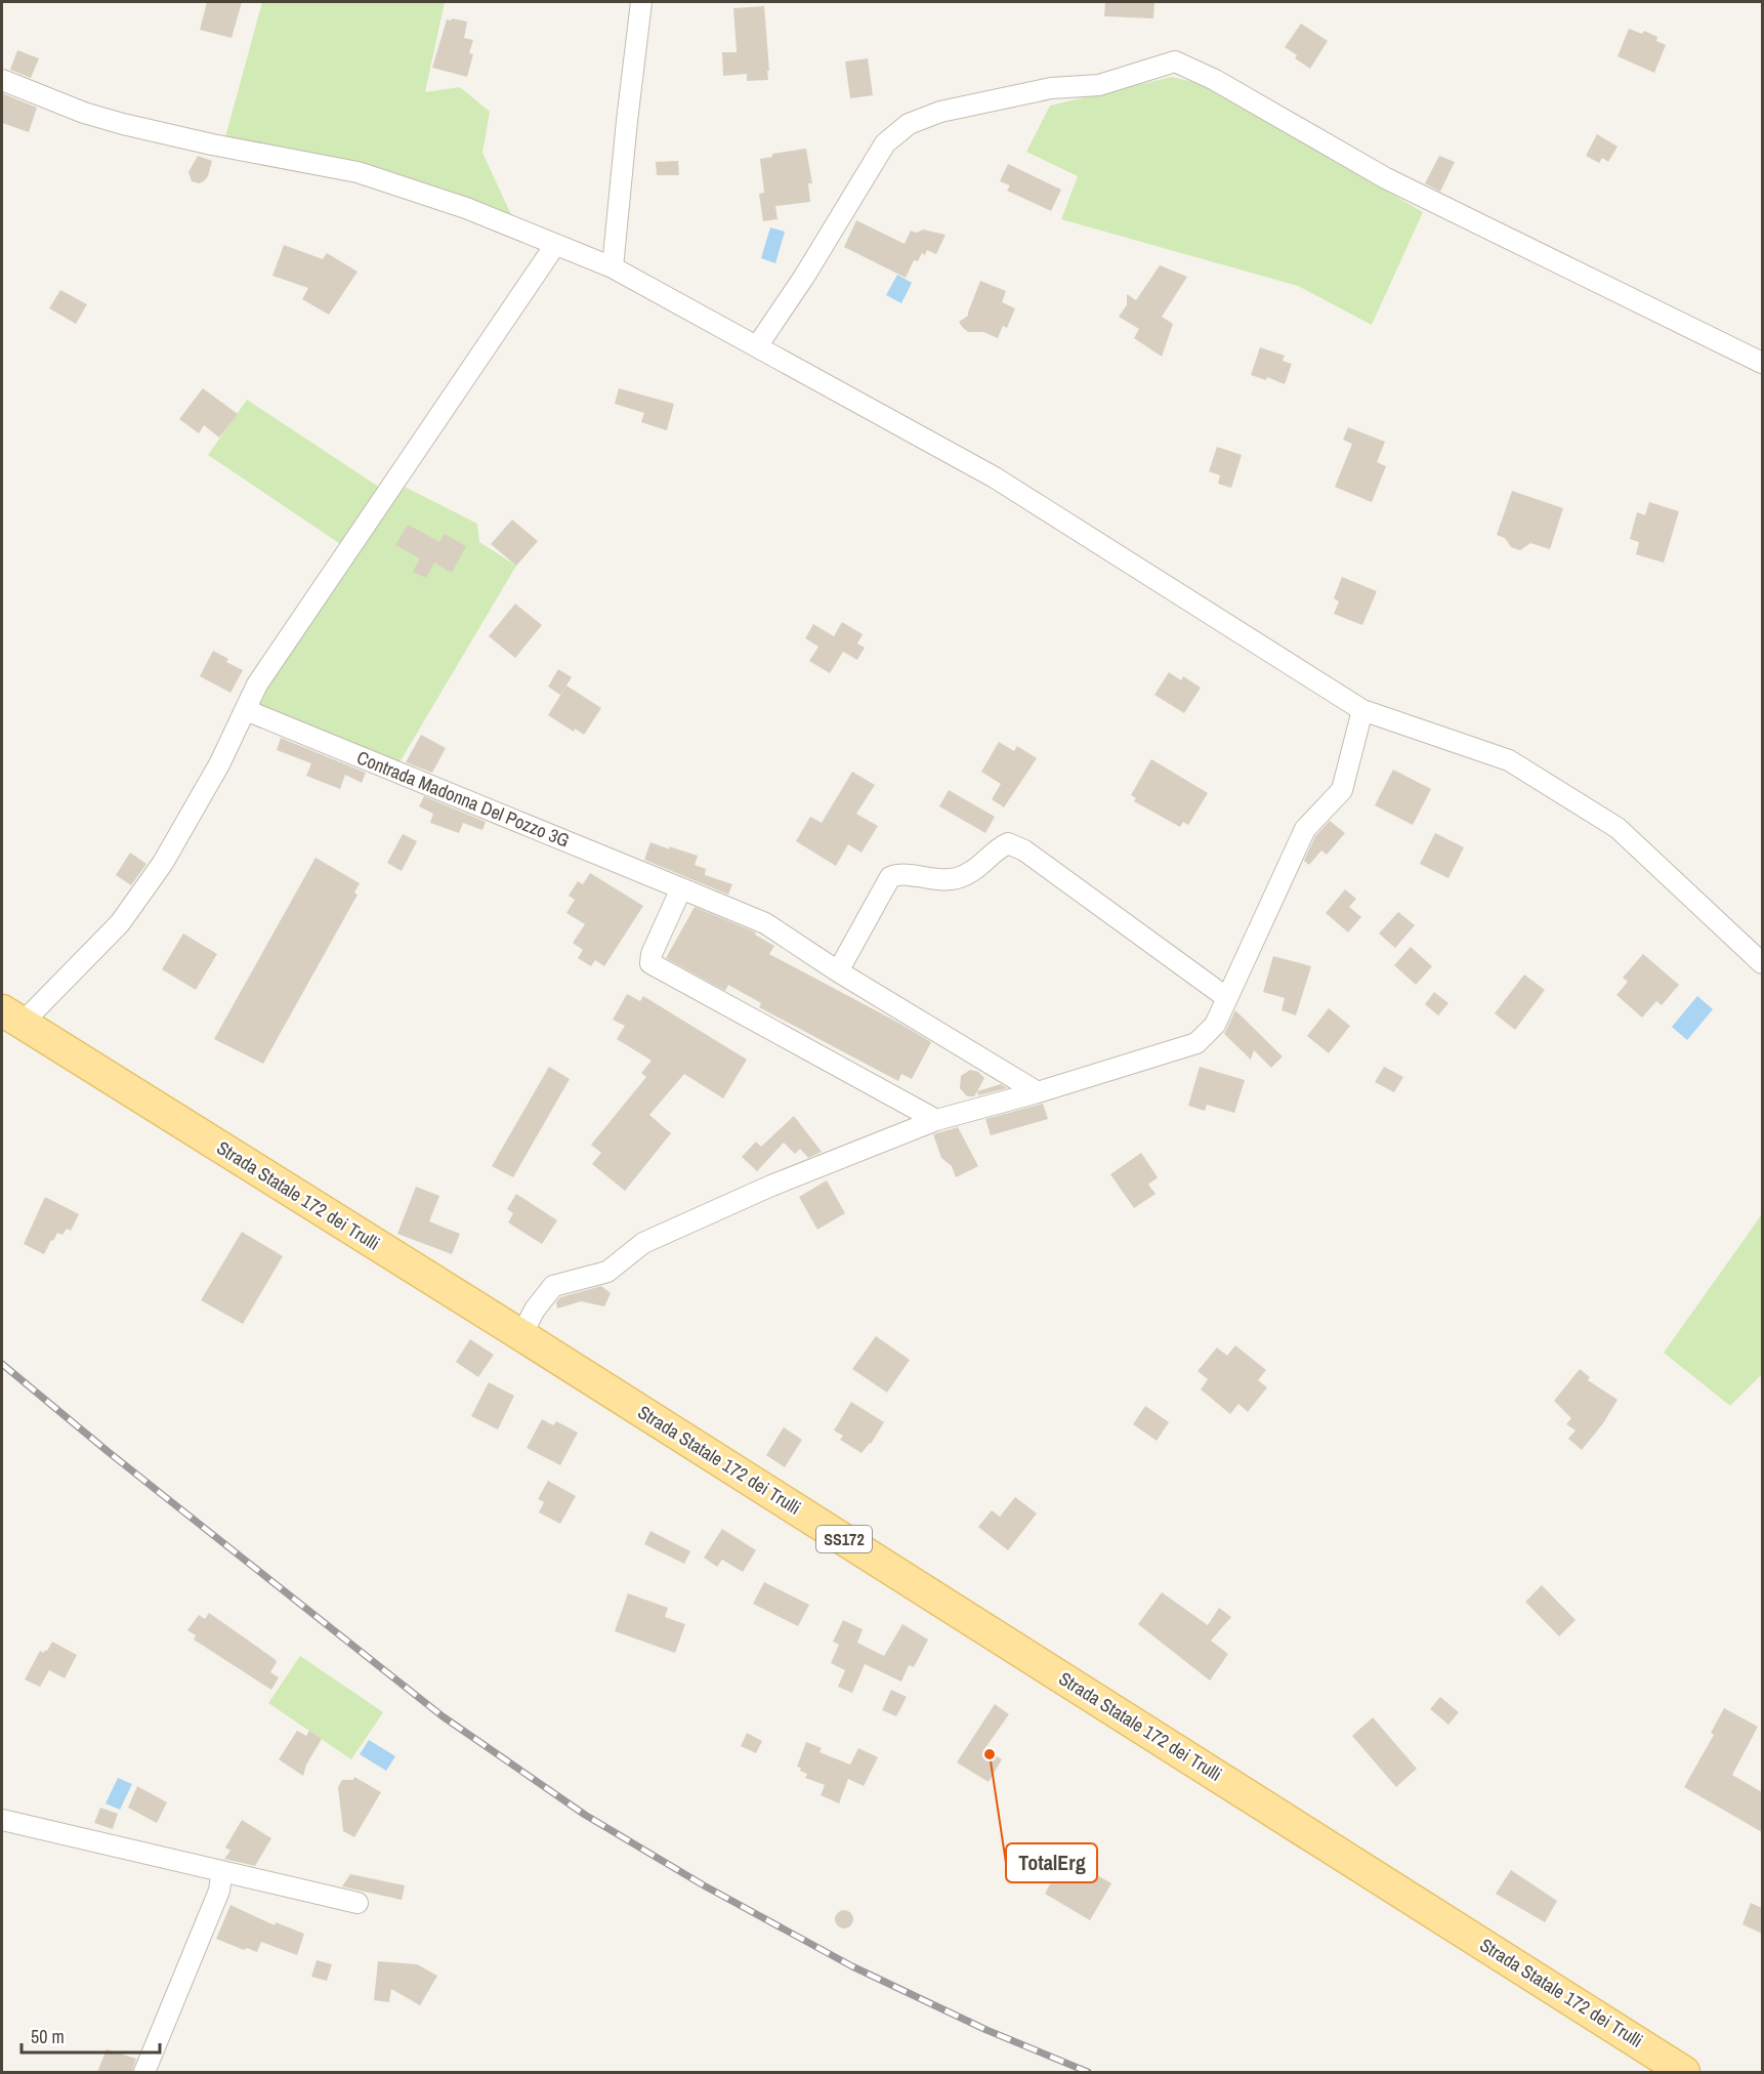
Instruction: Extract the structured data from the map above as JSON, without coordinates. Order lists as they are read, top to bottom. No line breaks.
{"streets":{"main road":["Strada Statale 172 dei Trulli","SS172"],"street":["Contrada Madonna Del Pozzo 3G"]},"places":["TotalErg"],"scale_bar":"50 m"}
